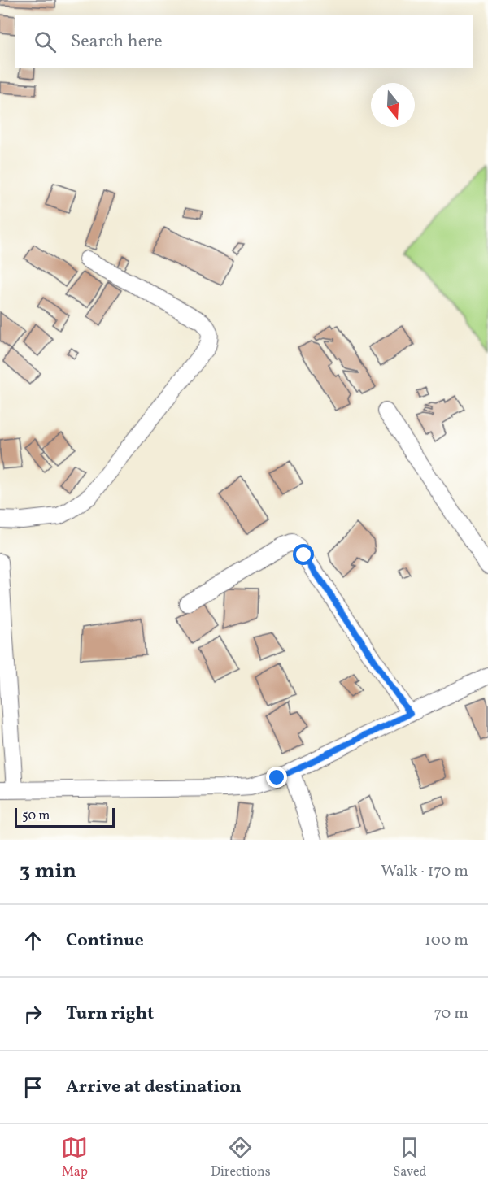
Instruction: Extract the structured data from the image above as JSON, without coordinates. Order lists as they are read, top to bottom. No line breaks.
{"scale_bar":"50 m","north":"bottom","page":{"search":"Search here","scale":"50 m","heading":["3 min","Walk · 170 m"],"list":[["Continue","100 m"],["Turn right","70 m"],"Arrive at destination"],"nav":["Map","Directions","Saved"]}}
